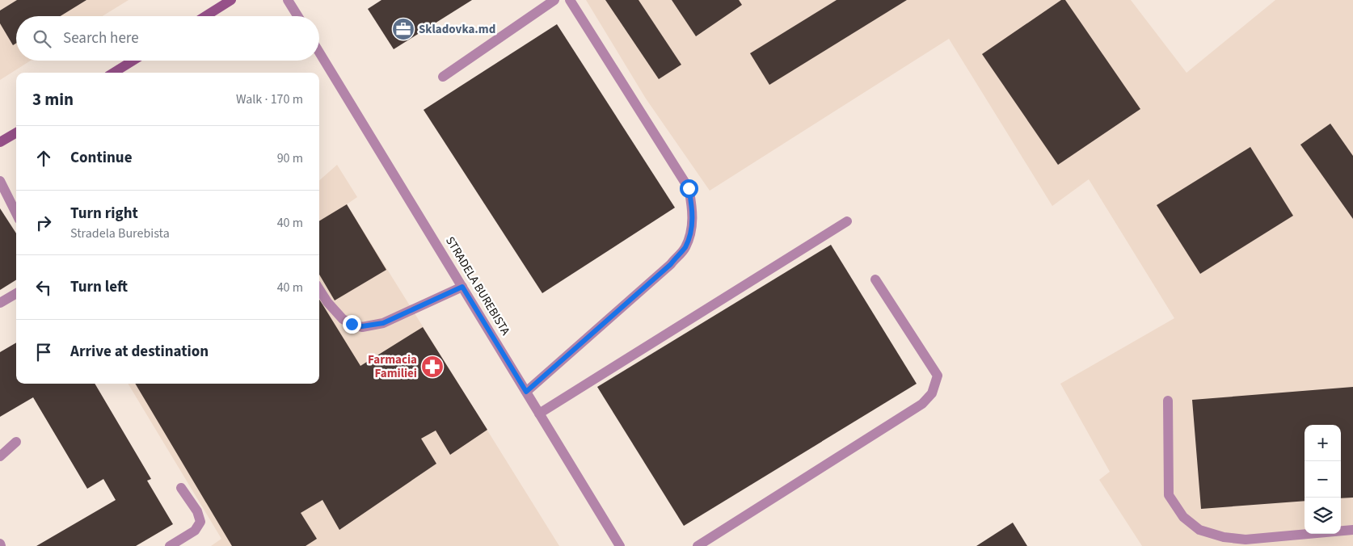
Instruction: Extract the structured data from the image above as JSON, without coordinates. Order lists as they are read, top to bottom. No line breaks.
{"streets":{"street":["STRADELA BUREBISTA"]},"places":{"office":["Skladovka.md"],"pharmacy":["Farmacia Familiei"]},"page":{"search":"Search here","heading":["3 min","Walk · 170 m"],"list":[["Continue","90 m"],["Turn right","Stradela Burebista","40 m"],["Turn left","40 m"],"Arrive at destination"],"map_buttons":["+","−"]}}
